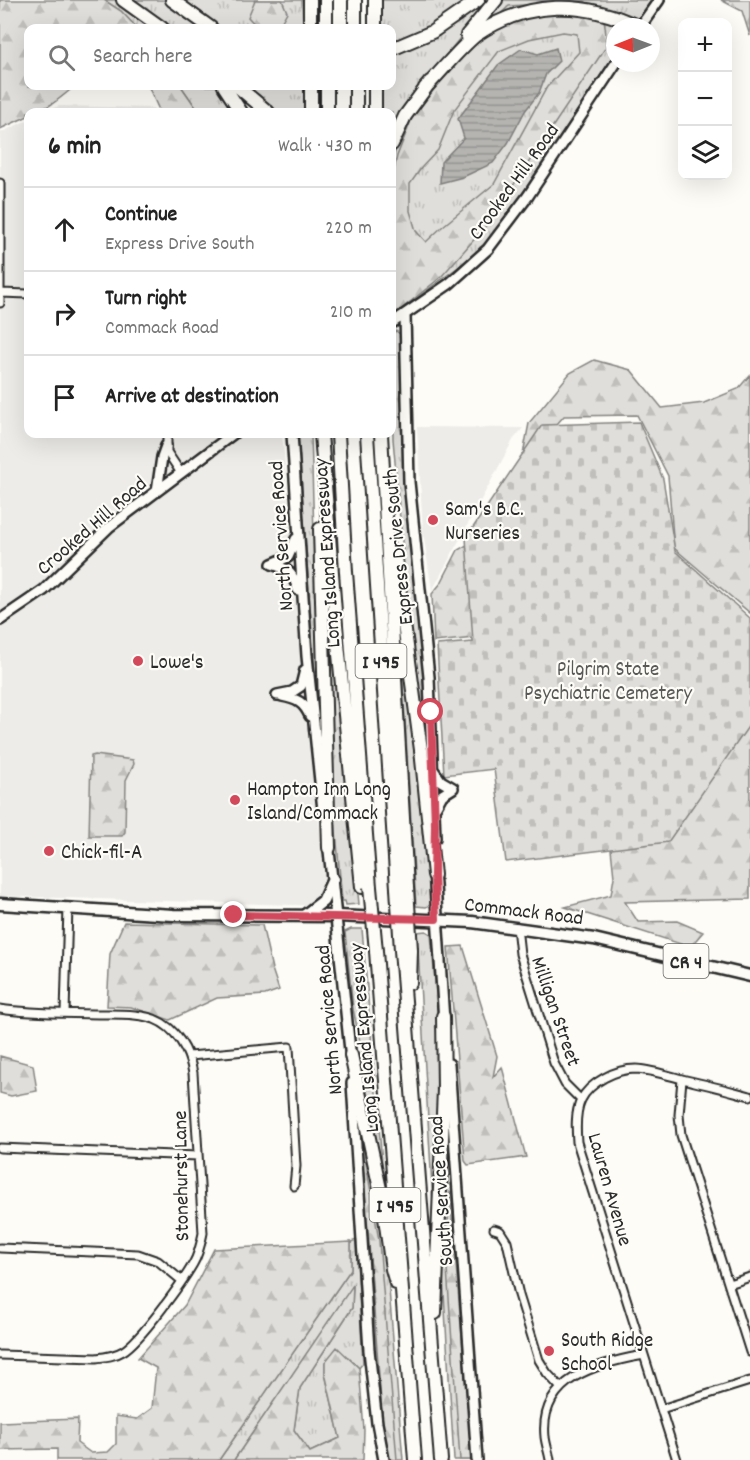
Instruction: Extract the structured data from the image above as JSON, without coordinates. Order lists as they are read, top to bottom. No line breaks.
{"streets":{"highway":["Express Drive South","Long Island Expressway","I 495"],"main road":["Crooked Hill Road","North Service Road","Commack Road","CR 4","South Service Road"],"street":["Milligan Street","Stonehurst Lane","Lauren Avenue"]},"crossings":[["Crooked Hill Road","Express Drive South"],["North Service Road","Commack Road"],["Express Drive South","Commack Road"],["Express Drive South","South Service Road"],["Commack Road","Milligan Street"],["Commack Road","South Service Road"],["Milligan Street","Lauren Avenue"]],"parks":["Pilgrim State Psychiatric Cemetery"],"places":["Sam's B.C. Nurseries","Lowe's","Hampton Inn Long Island/Commack","Chick-fil-A","South Ridge School"],"north":"left","page":{"map_buttons":["+","−"],"search":"Search here","heading":["6 min","Walk · 430 m"],"list":[["Continue","Express Drive South","220 m"],["Turn right","Commack Road","210 m"],"Arrive at destination"]}}
